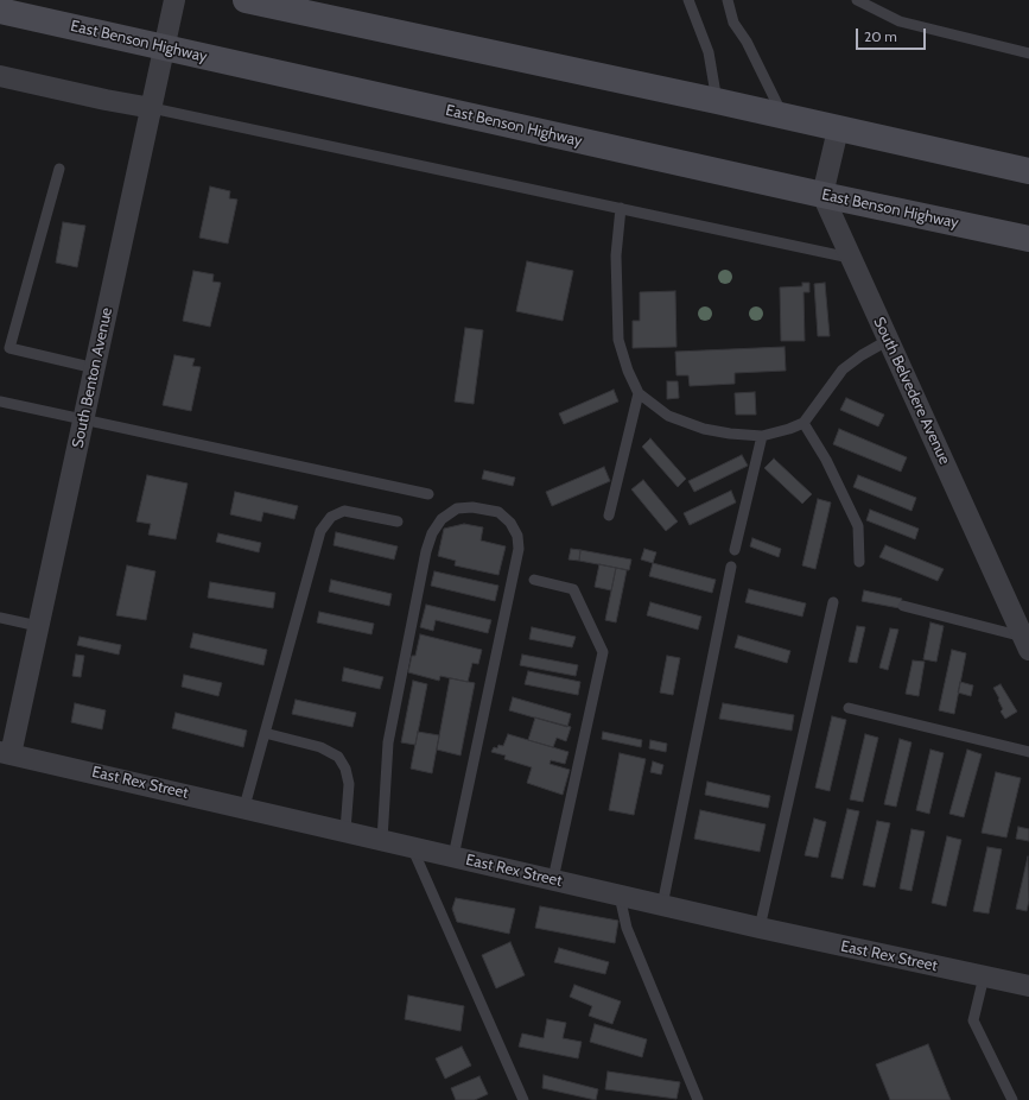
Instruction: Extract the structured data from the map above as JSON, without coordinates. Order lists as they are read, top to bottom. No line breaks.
{"streets":{"main road":["East Benson Highway"],"street":["South Benton Avenue","South Belvedere Avenue","East Rex Street"]},"crossings":[["East Benson Highway","South Benton Avenue"],["East Benson Highway","South Belvedere Avenue"],["South Benton Avenue","East Rex Street"]],"scale_bar":"20 m"}
